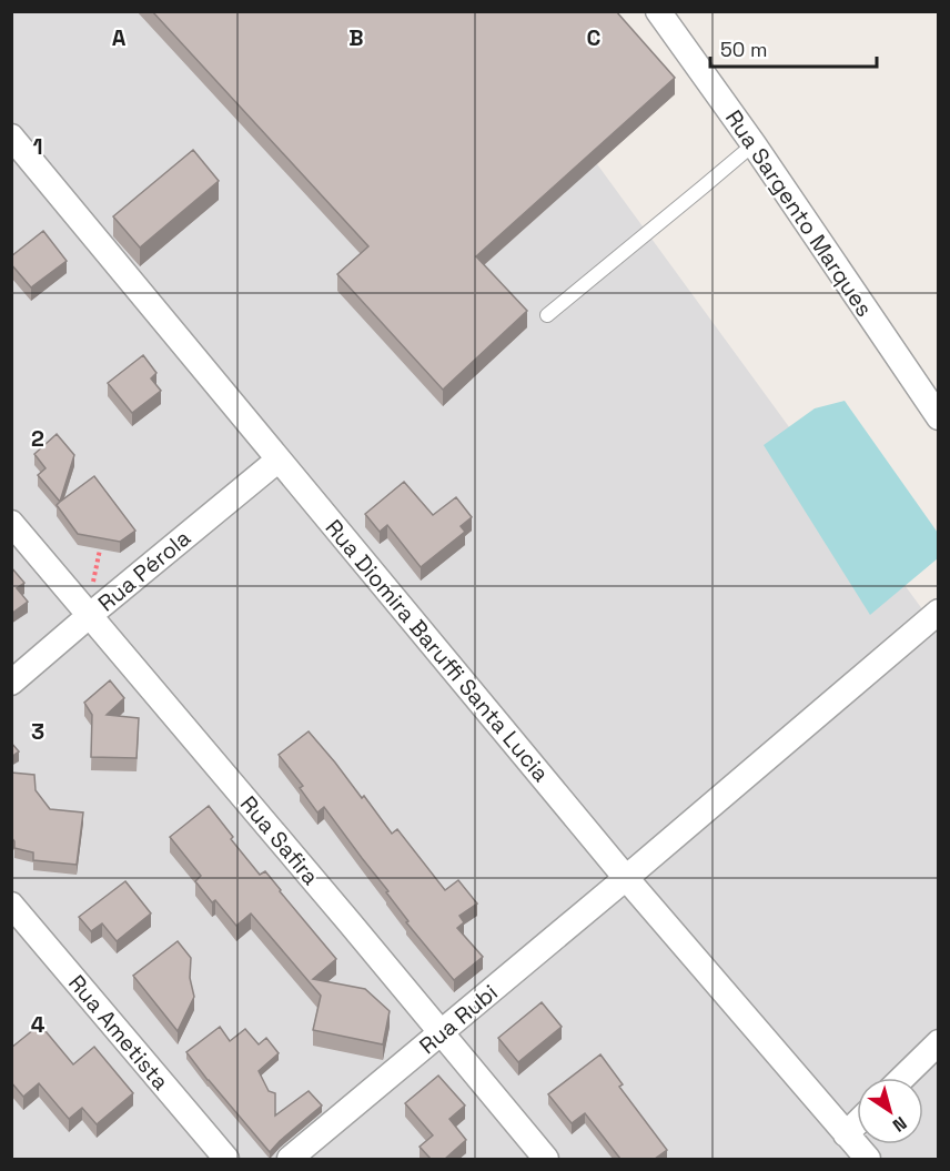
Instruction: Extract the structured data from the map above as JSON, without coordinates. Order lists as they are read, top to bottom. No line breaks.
{"streets":{"street":["Rua Sargento Marques","Rua Pérola","Rua Diomira Baruffi Santa Lucia","Rua Safira","Rua Rubi","Rua Ametista"]},"crossings":[["Rua Pérola","Rua Diomira Baruffi Santa Lucia"],["Rua Pérola","Rua Safira"],["Rua Diomira Baruffi Santa Lucia","Rua Rubi"],["Rua Safira","Rua Rubi"]],"scale_bar":"50 m","north":"bottom right","grid":{"columns":["A","B","C"],"rows":["1","2","3","4"]}}
